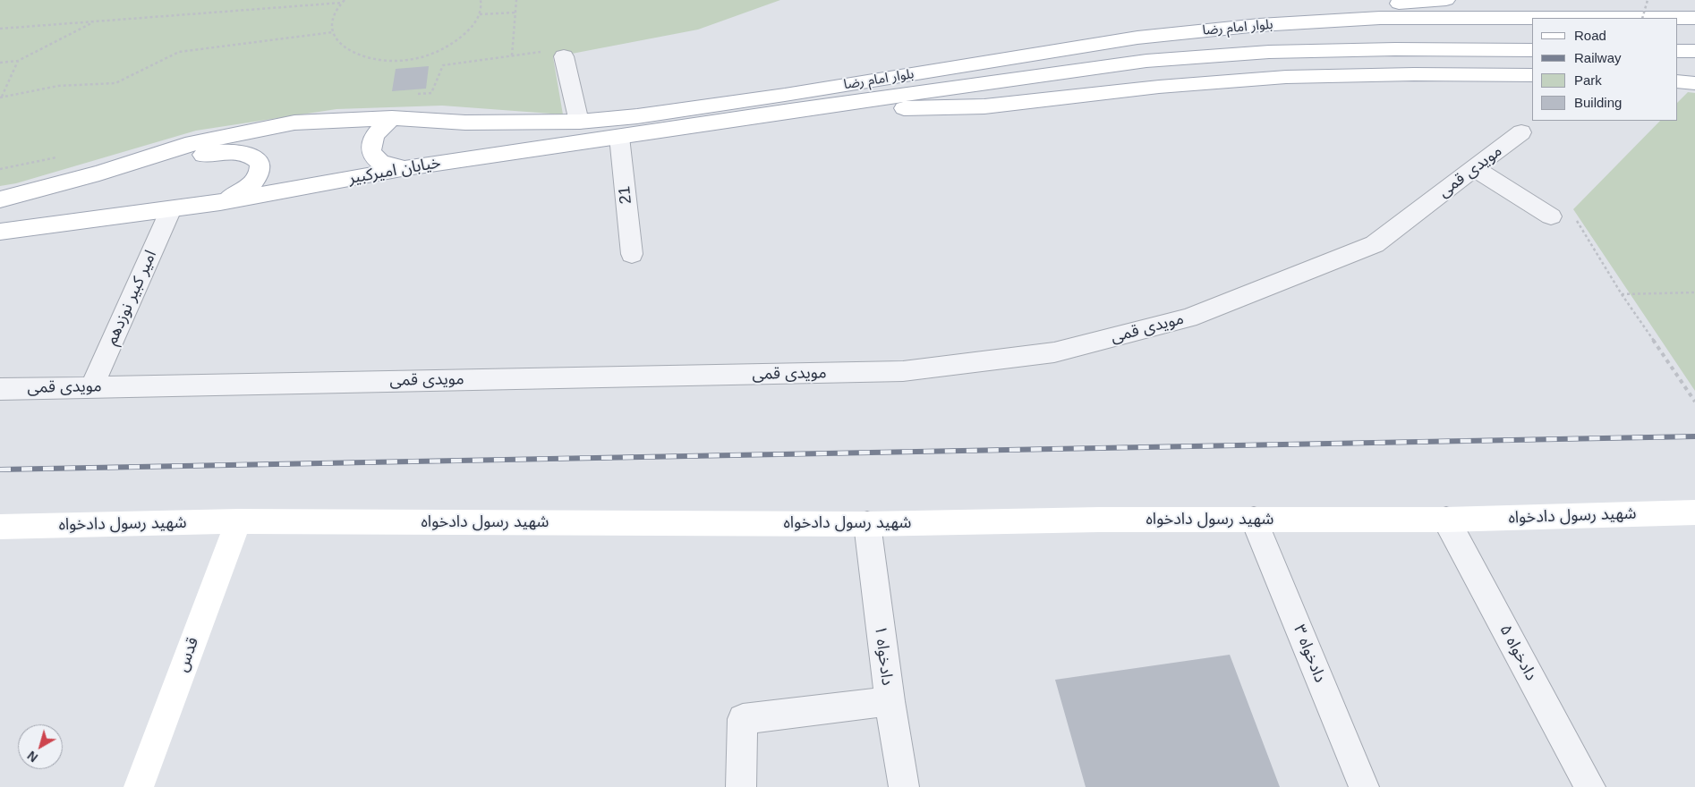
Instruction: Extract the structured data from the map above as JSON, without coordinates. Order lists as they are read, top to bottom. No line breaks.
{"streets":{"main road":["بلوار امام رضا","خیابان امیرکبیر","شهید رسول دادخواه","قدس"],"street":["مویدی قمی","21","امیر کبیر نوزدهم","دادخواه ۵","دادخواه ۳","دادخواه ۱"]},"crossings":[["بلوار امام رضا","خیابان امیرکبیر"],["خیابان امیرکبیر","21"],["خیابان امیرکبیر","امیر کبیر نوزدهم"],["مویدی قمی","امیر کبیر نوزدهم"],["شهید رسول دادخواه","دادخواه ۵"],["شهید رسول دادخواه","دادخواه ۳"],["شهید رسول دادخواه","قدس"],["شهید رسول دادخواه","دادخواه ۱"]],"legend":["Road","Railway","Park","Building"],"north":"bottom left"}
